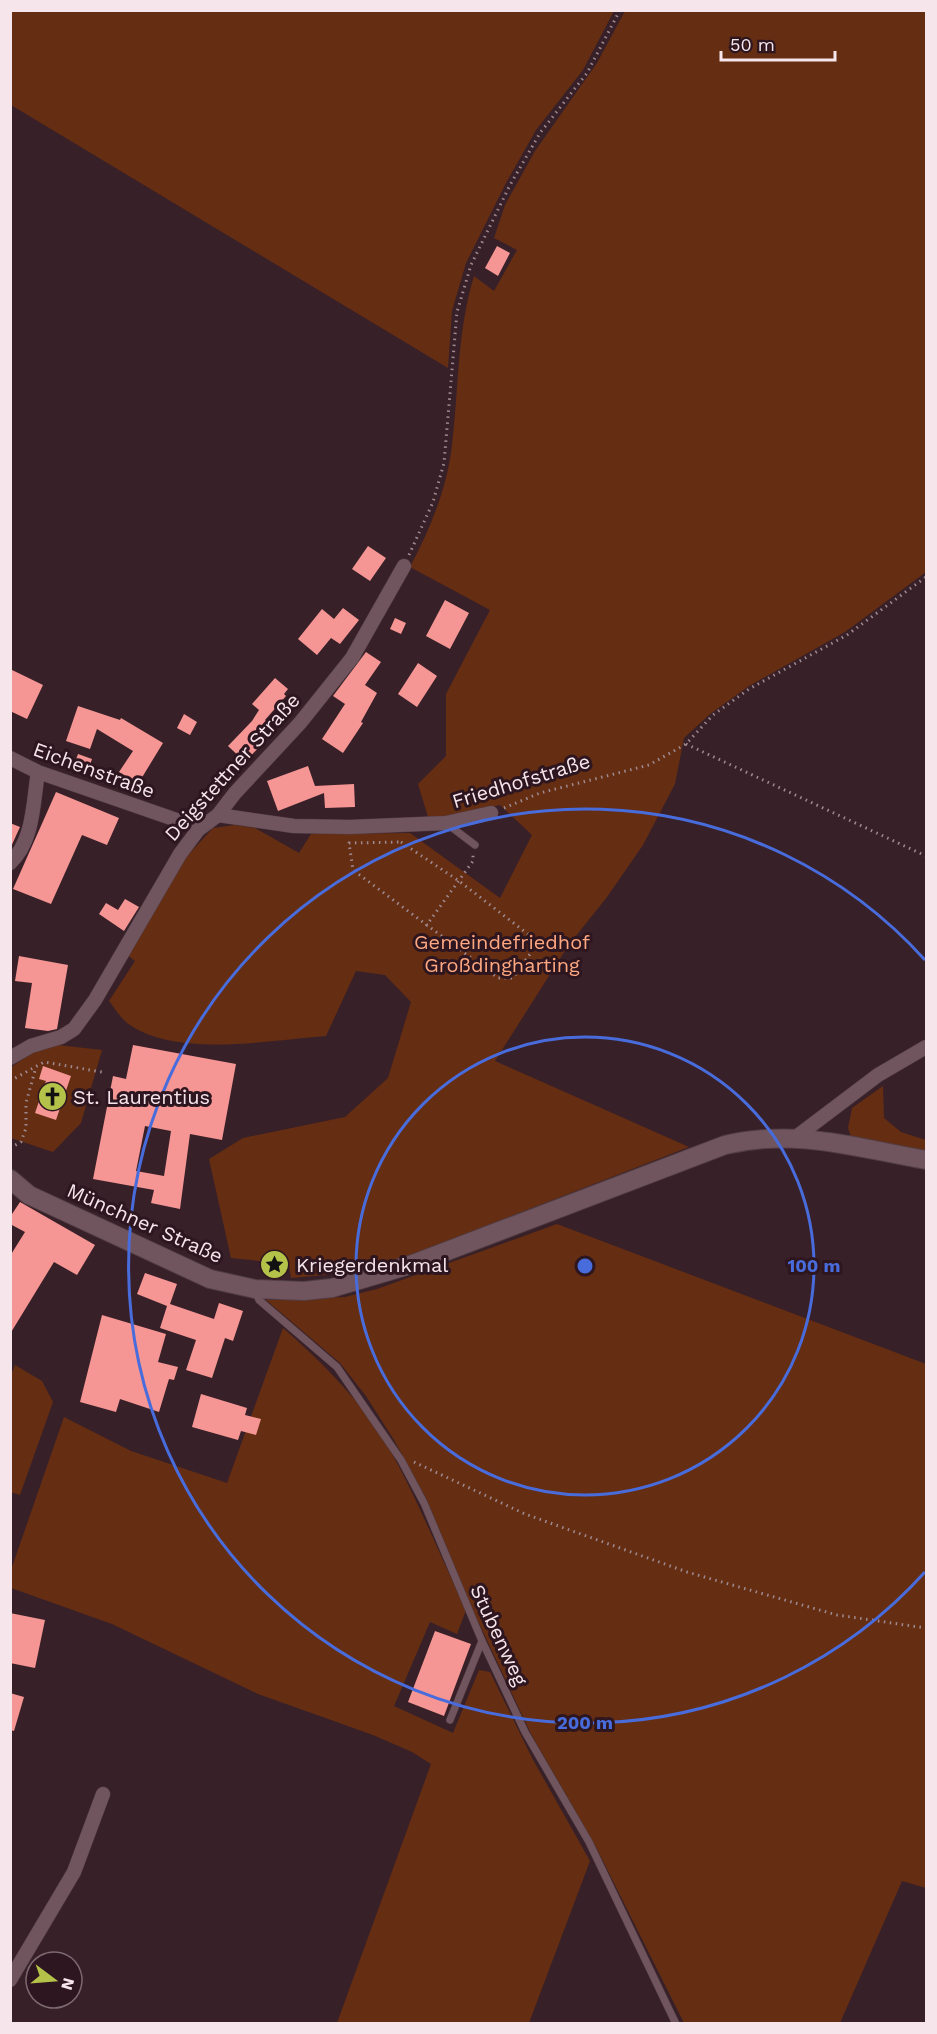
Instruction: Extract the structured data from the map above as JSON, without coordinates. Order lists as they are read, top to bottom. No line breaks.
{"streets":{"street":["Deigstettner Straße","Eichenstraße","Friedhofstraße","Münchner Straße"],"lane":["Stubenweg"]},"crossings":[["Deigstettner Straße","Eichenstraße"],["Deigstettner Straße","Friedhofstraße"],["Münchner Straße","Stubenweg"]],"parks":["Gemeindefriedhof Großdingharting"],"places":{"church":["St. Laurentius"],"place":["Kriegerdenkmal"]},"scale_bar":"50 m","north":"right","rings":["100 m","200 m"]}
